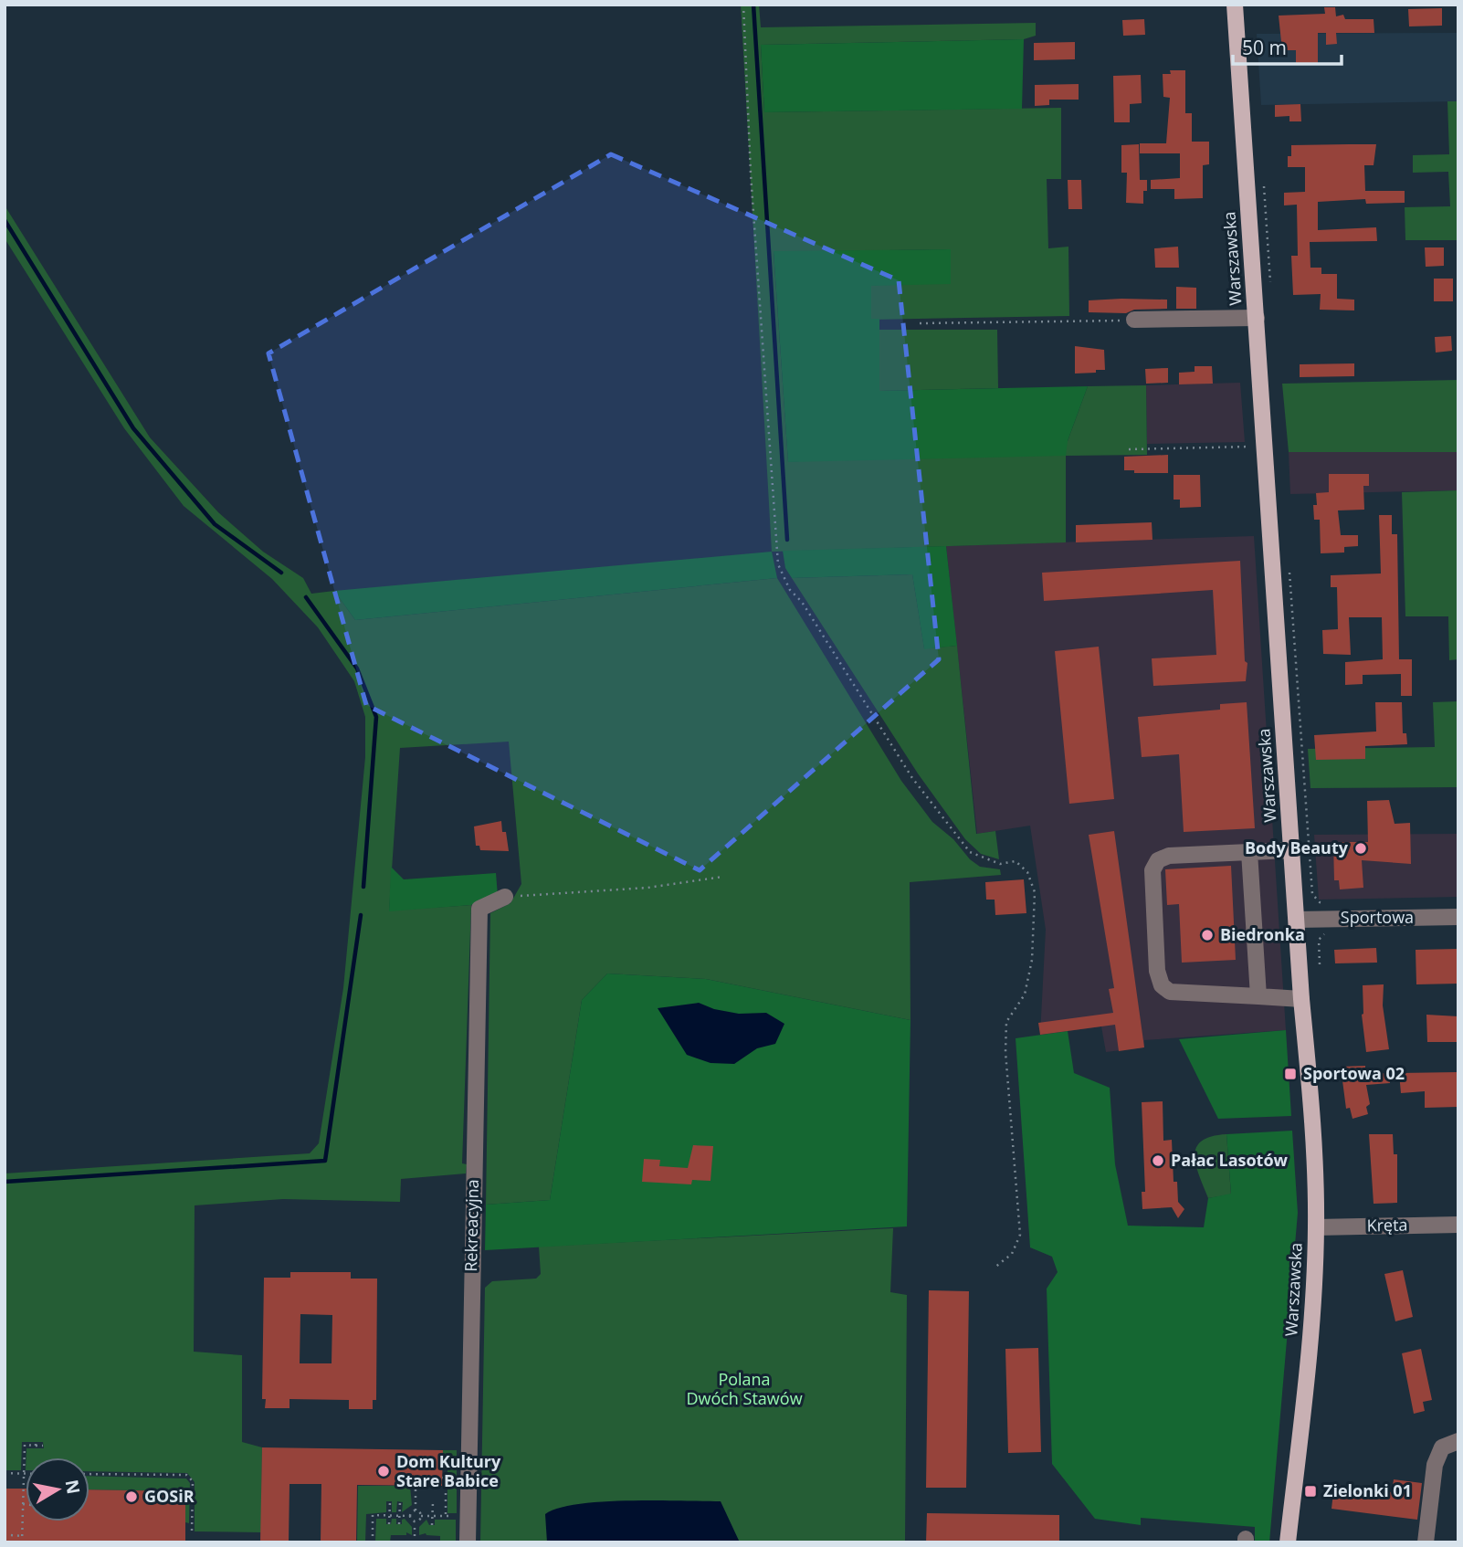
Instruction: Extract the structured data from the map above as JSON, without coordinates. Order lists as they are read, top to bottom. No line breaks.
{"streets":{"main road":["Warszawska"],"street":["Sportowa","Rekreacyjna","Kręta"]},"crossings":[["Warszawska","Sportowa"],["Warszawska","Kręta"]],"parks":["Polana Dwóch Stawów"],"places":{"other":["Body Beauty","Biedronka","Pałac Lasotów","Dom Kultury Stare Babice","GOSiR"],"transit":["Sportowa 02","Zielonki 01"]},"scale_bar":"50 m","north":"right"}
